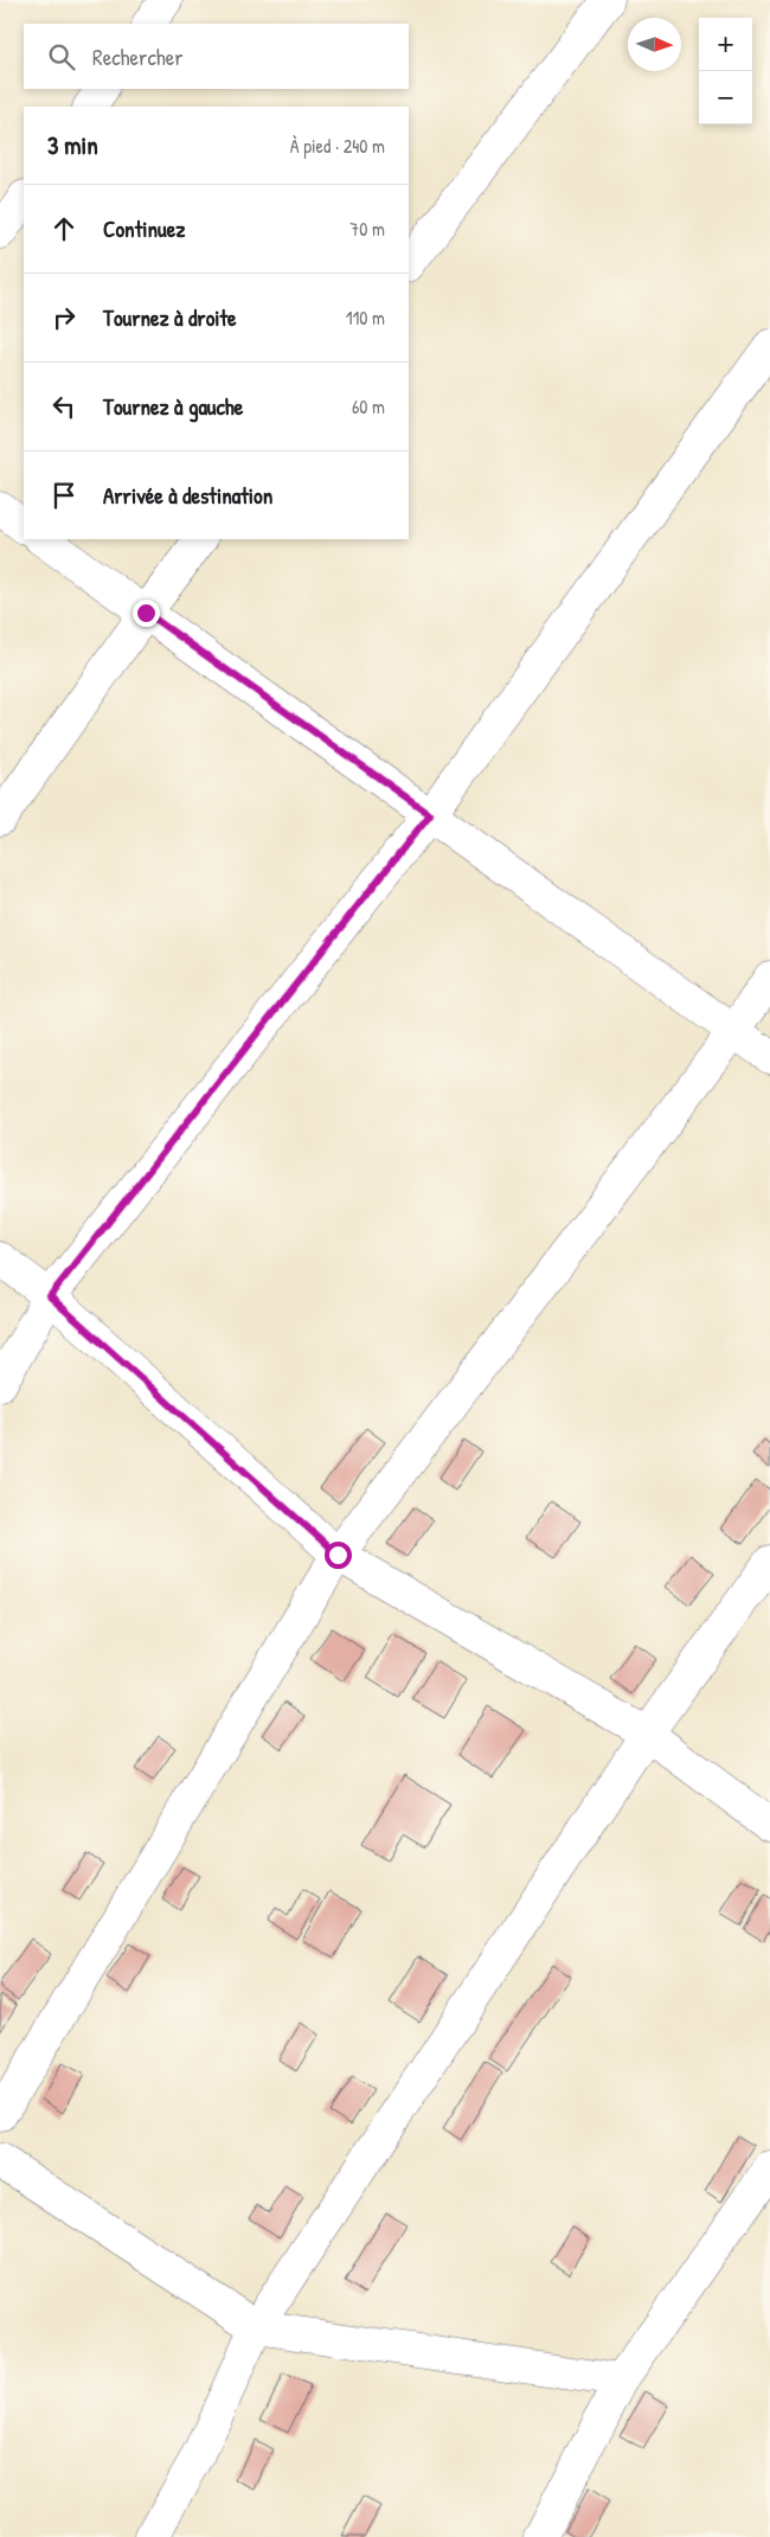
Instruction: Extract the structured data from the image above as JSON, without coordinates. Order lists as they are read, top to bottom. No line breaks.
{"north":"right","page":{"map_buttons":["+","−"],"search":"Rechercher","heading":["3 min","À pied · 240 m"],"list":[["Continuez","70 m"],["Tournez à droite","110 m"],["Tournez à gauche","60 m"],"Arrivée à destination"]}}
